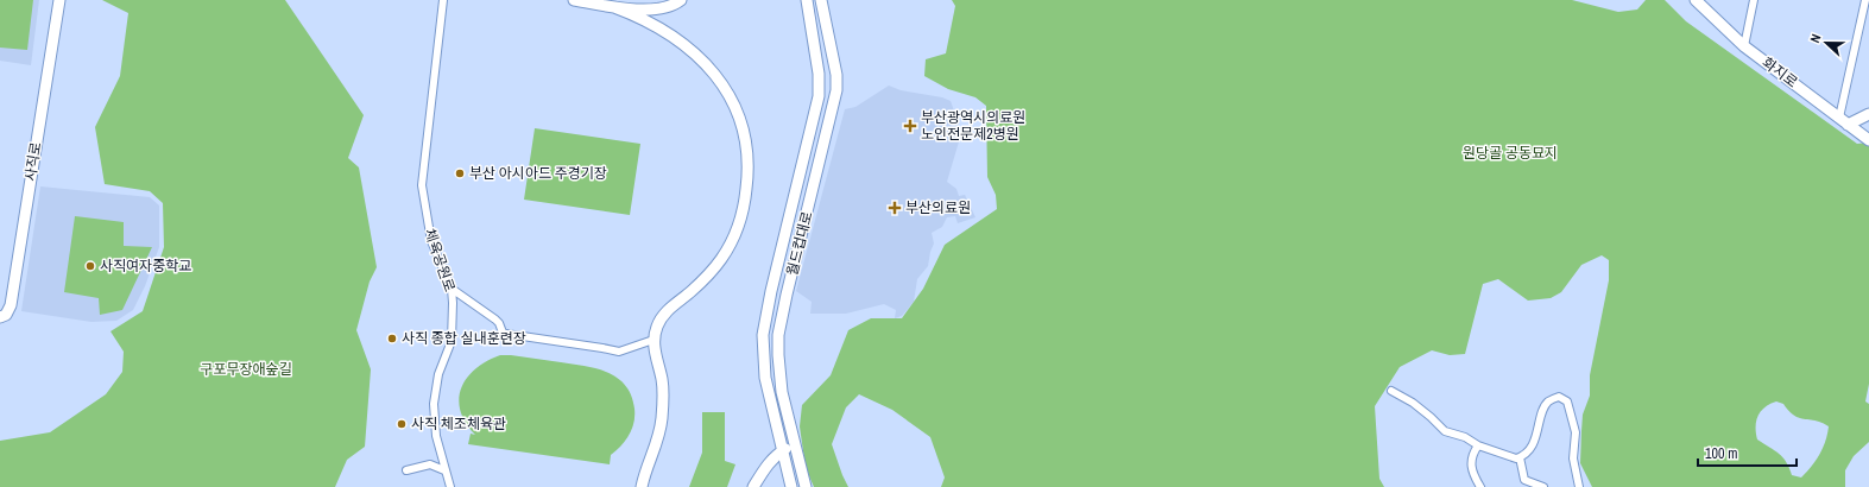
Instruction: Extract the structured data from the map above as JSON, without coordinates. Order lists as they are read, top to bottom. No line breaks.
{"streets":{"main road":["화지로","사직로","월드컵대로"],"street":["체육공원로"]},"parks":["원당골 공동묘지","구포무장애숲길"],"places":{"health":["부산광역시의료원 노인전문제2병원","부산의료원"],"other":["부산 아시아드 주경기장","사직여자중학교","사직 종합 실내훈련장","사직 체조체육관"]},"scale_bar":"100 m","north":"left"}
